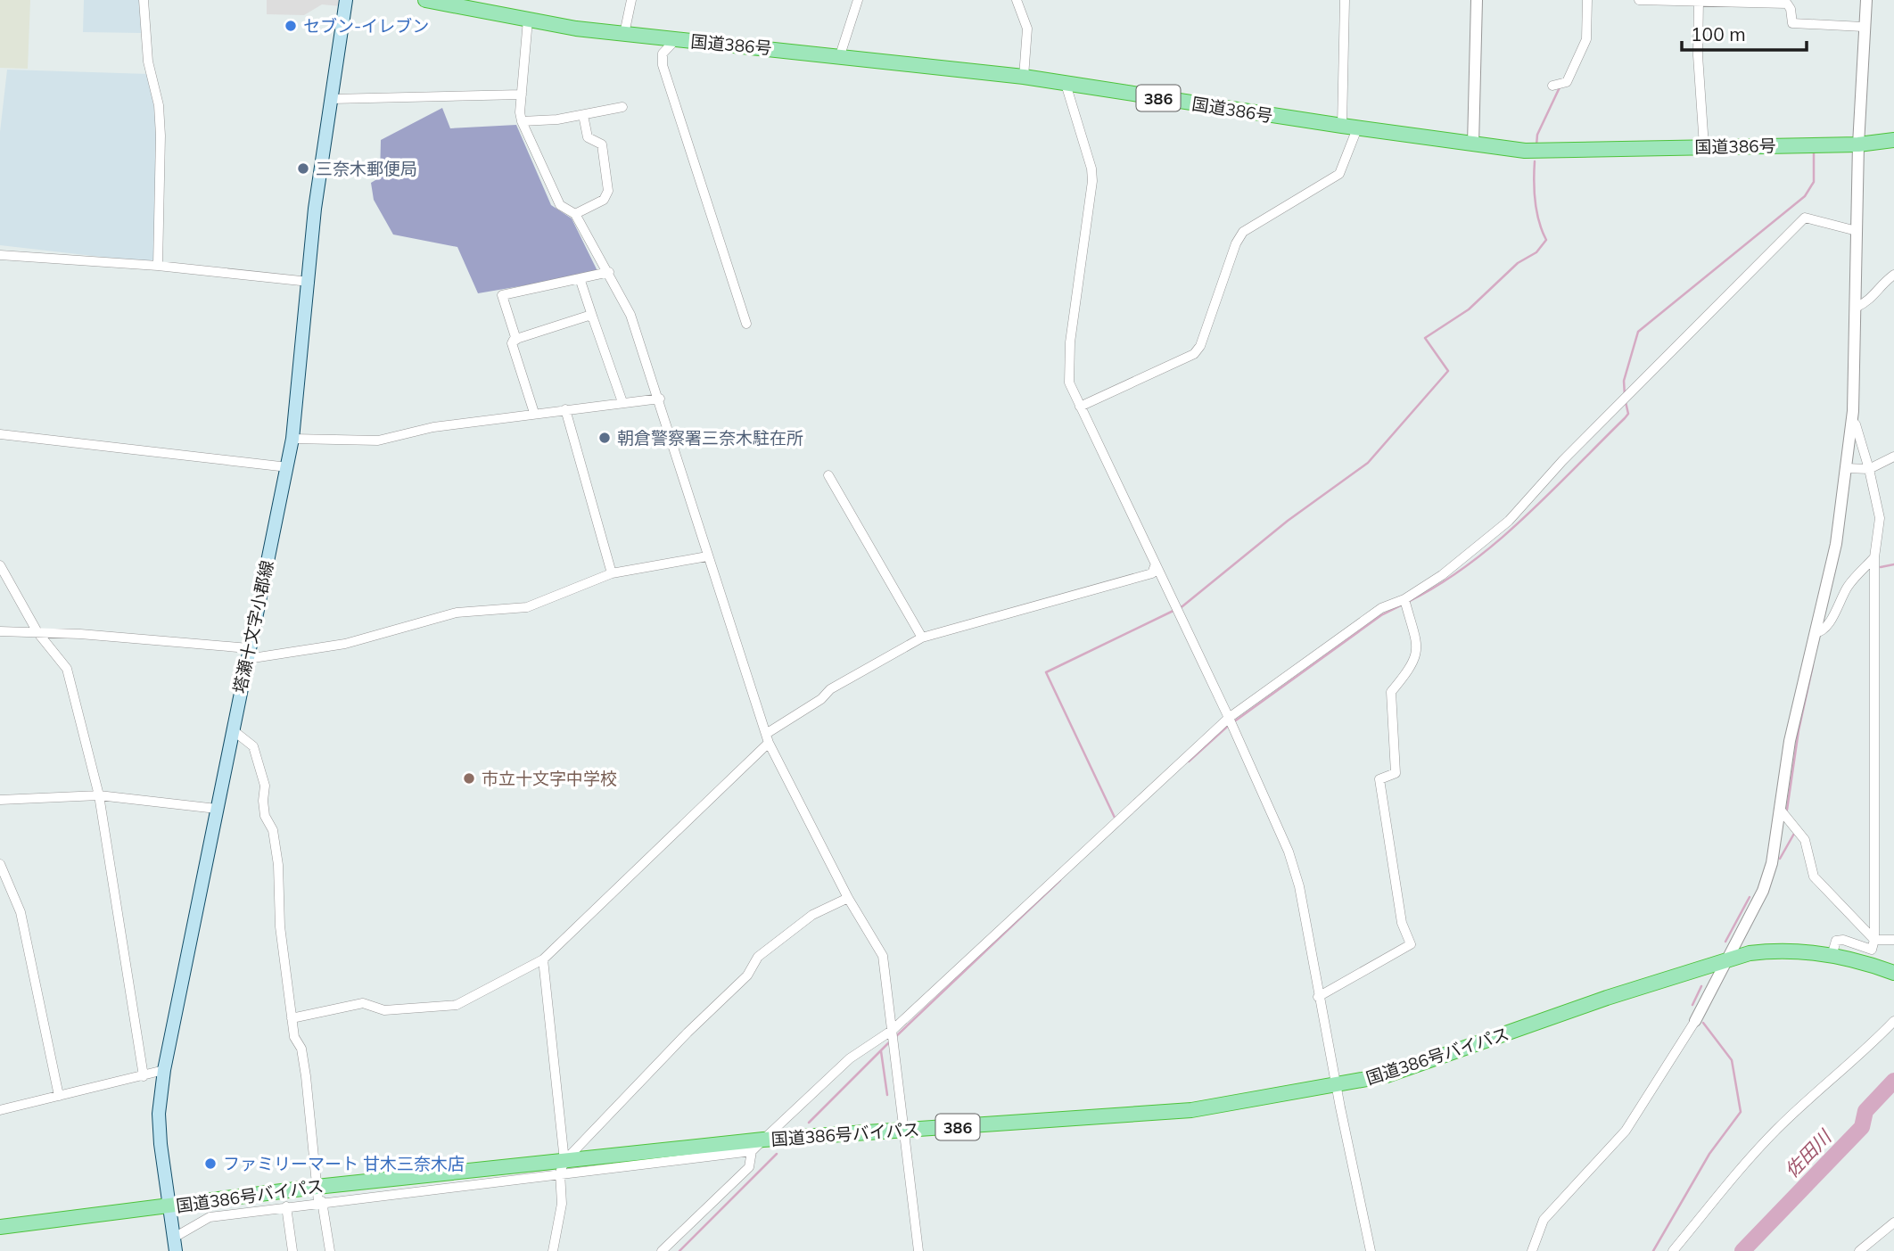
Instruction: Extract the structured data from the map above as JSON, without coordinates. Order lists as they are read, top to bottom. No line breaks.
{"streets":{"highway":["国道386号","386","国道386号バイパス"],"main road":["塔瀬十文字小郡線"]},"crossings":[["塔瀬十文字小郡線","国道386号バイパス"]],"water":["佐田川"],"places":["セブン-イレブン","三奈木郵便局","朝倉警察署三奈木駐在所","市立十文字中学校","ファミリーマート 甘木三奈木店"],"scale_bar":"100 m"}
